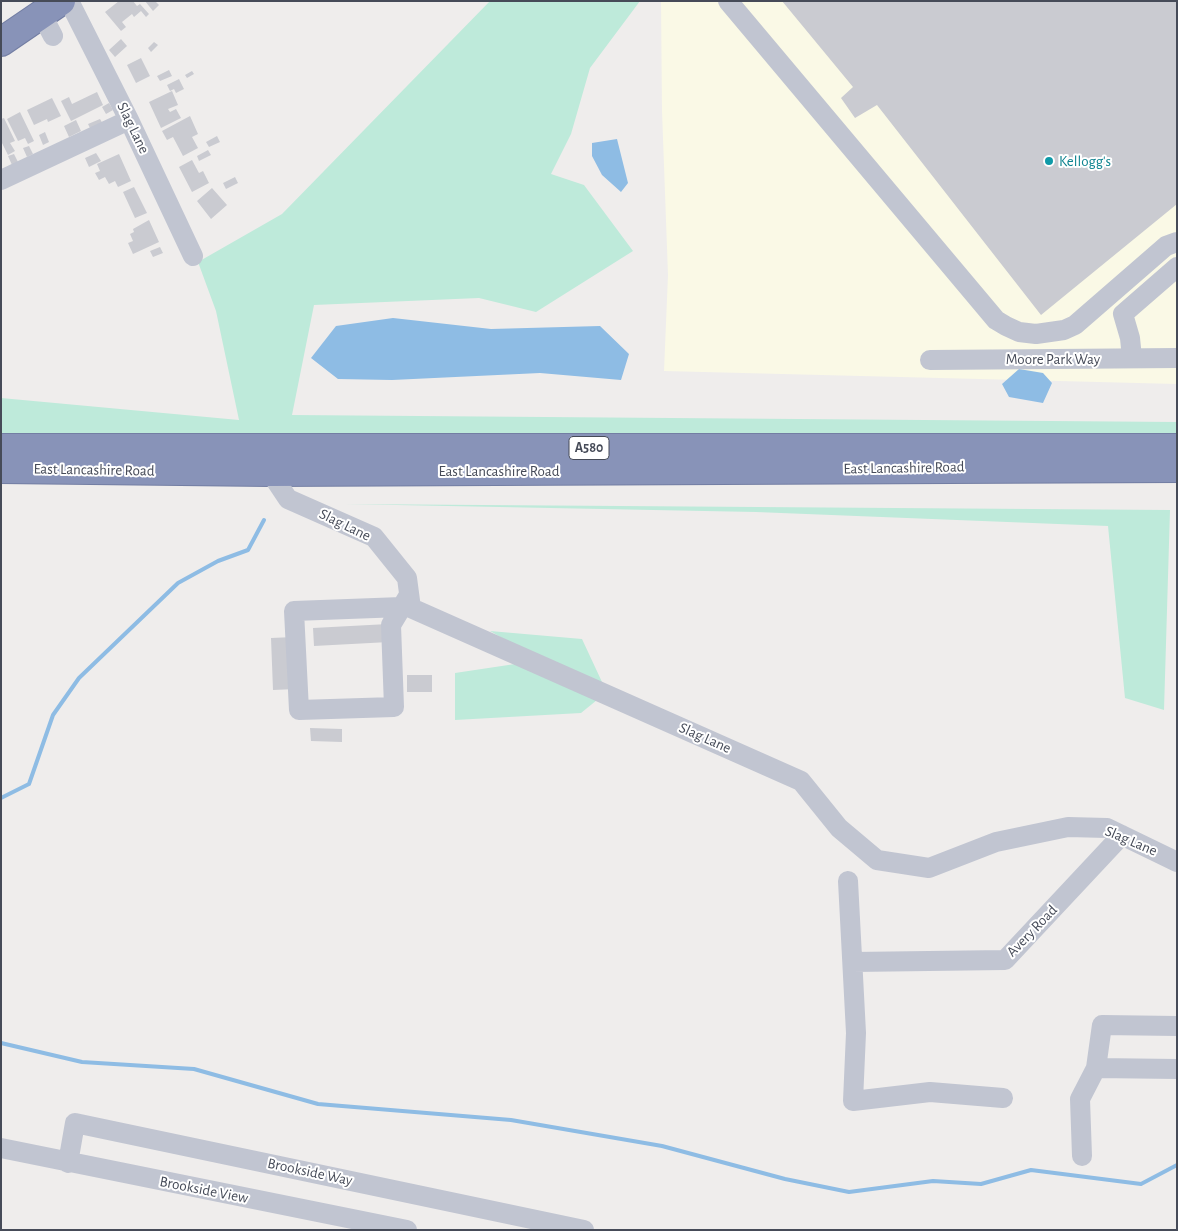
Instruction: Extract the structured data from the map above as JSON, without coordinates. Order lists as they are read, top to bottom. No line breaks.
{"streets":{"highway":["A580","East Lancashire Road"],"street":["Slag Lane","Moore Park Way","Avery Road","Brookside Way","Brookside View"]},"crossings":[["Slag Lane","East Lancashire Road"],["Slag Lane","Avery Road"],["Brookside Way","Brookside View"]],"places":["Kellogg's"]}
